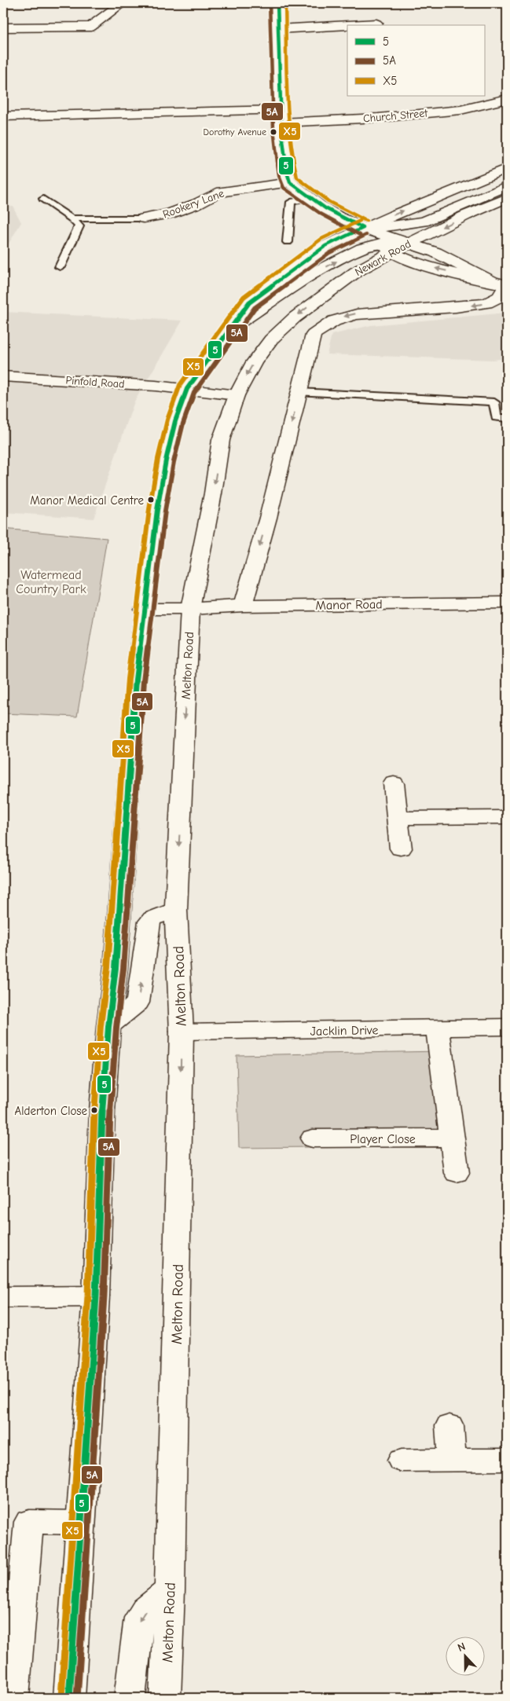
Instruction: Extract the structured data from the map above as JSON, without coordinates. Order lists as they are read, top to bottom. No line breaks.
{"streets":{"main road":["Church Street","Rookery Lane","Newark Road","Pinfold Road","Manor Road","Melton Road","Jacklin Drive","Player Close"]},"crossings":[["Newark Road","Melton Road"],["Pinfold Road","Melton Road"],["Manor Road","Melton Road"],["Melton Road","Jacklin Drive"]],"parks":["Watermead Country Park"],"places":["Dorothy Avenue","Manor Medical Centre","Alderton Close"],"lines":["transit line 5","transit line 5A","transit line X5"],"legend":["5","5A","X5"],"north":"top"}
